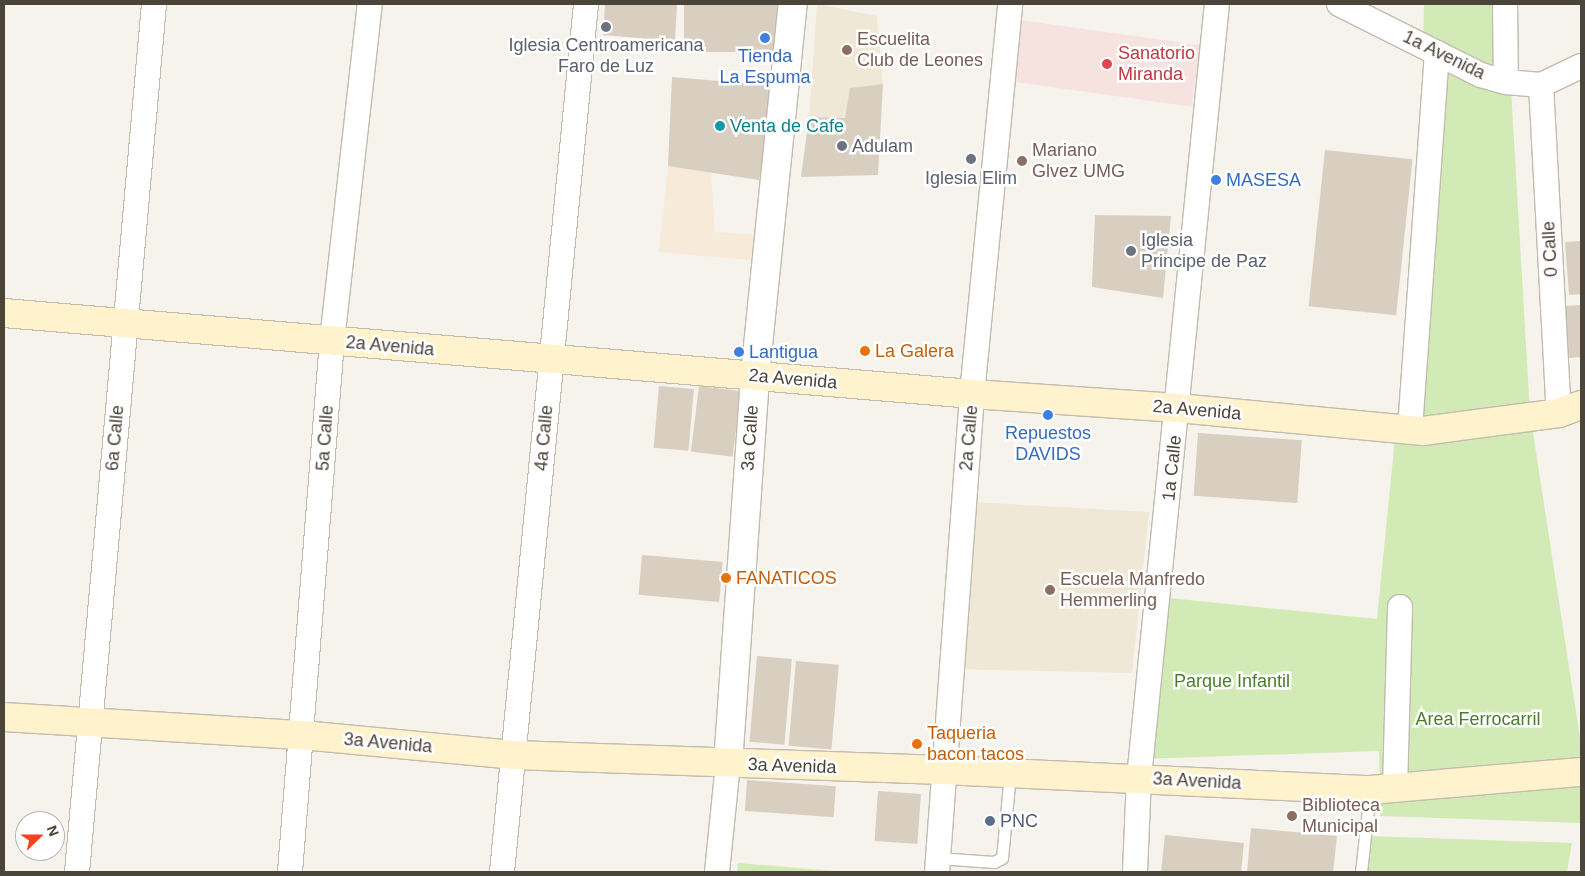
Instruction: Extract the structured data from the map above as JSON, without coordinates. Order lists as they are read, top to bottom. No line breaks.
{"streets":{"main road":["2a Avenida","3a Avenida"],"street":["1a Avenida","0 Calle","6a Calle","5a Calle","4a Calle","3a Calle","2a Calle","1a Calle"]},"crossings":[["1a Avenida","0 Calle"],["0 Calle","2a Avenida"],["2a Avenida","6a Calle"],["2a Avenida","5a Calle"],["2a Avenida","4a Calle"],["2a Avenida","3a Calle"],["2a Avenida","2a Calle"],["2a Avenida","1a Calle"],["6a Calle","3a Avenida"],["5a Calle","3a Avenida"],["4a Calle","3a Avenida"],["3a Calle","3a Avenida"],["2a Calle","3a Avenida"],["1a Calle","3a Avenida"]],"parks":["Parque Infantil","Area Ferrocarril"],"places":["Iglesia Centroamericana Faro de Luz","Tienda La Espuma","Escuelita Club de Leones","Sanatorio Miranda","Venta de Cafe","Adulam","Iglesia Elim","Mariano Glvez UMG","MASESA","Iglesia Principe de Paz","La Galera","Lantigua","Repuestos DAVIDS","FANATICOS","Escuela Manfredo Hemmerling","Taqueria bacon tacos","Biblioteca Municipal","PNC"],"north":"right"}
